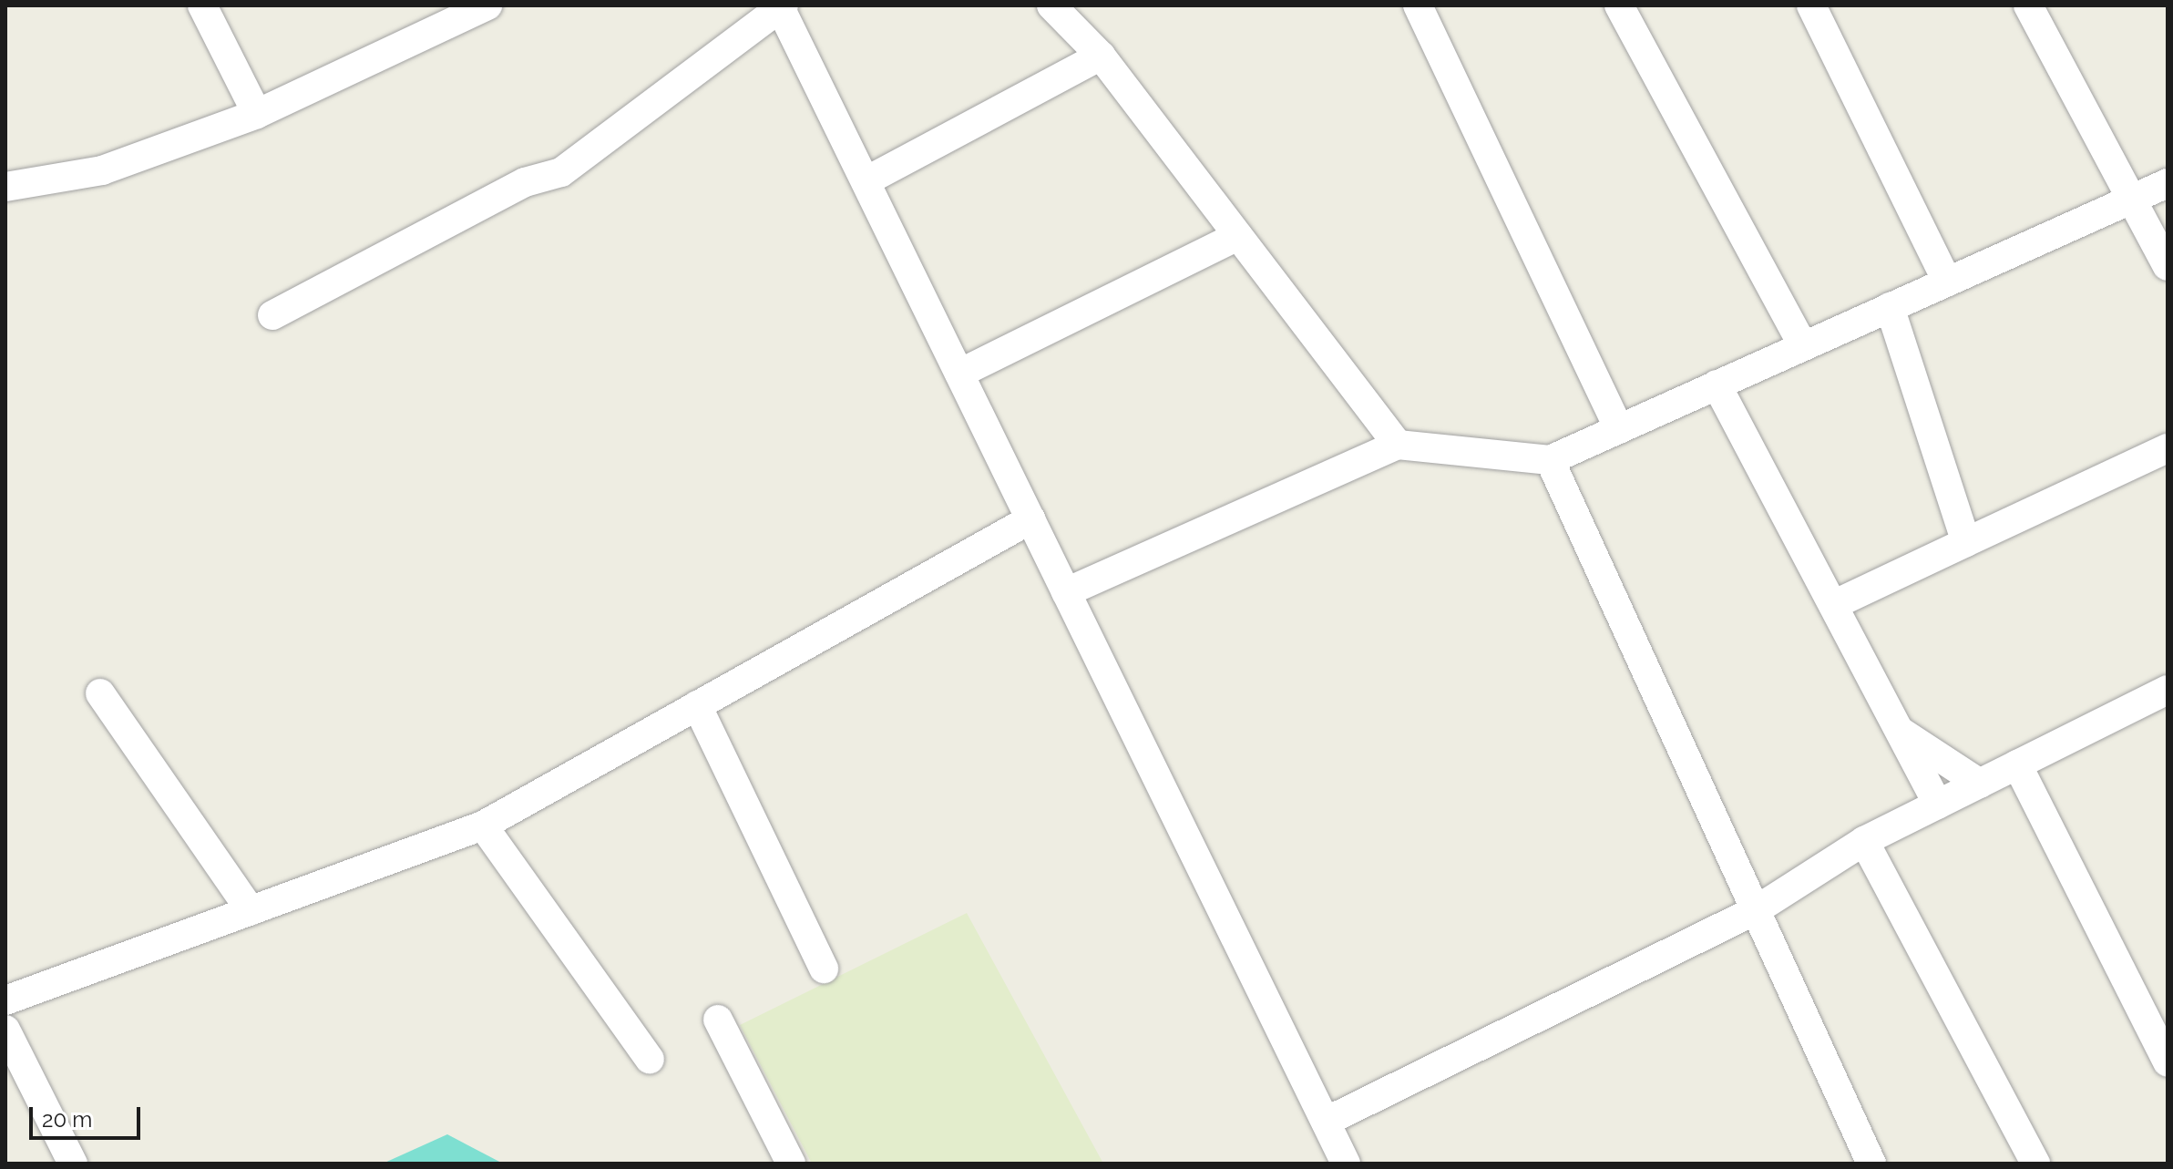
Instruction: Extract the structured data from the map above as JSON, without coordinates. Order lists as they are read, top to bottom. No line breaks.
{"scale_bar":"20 m"}
